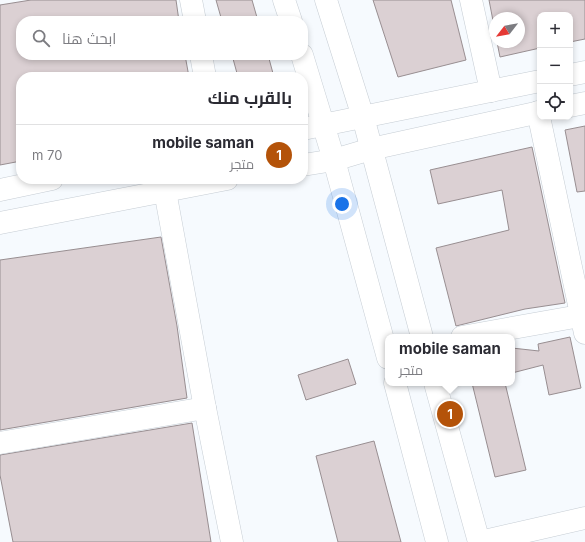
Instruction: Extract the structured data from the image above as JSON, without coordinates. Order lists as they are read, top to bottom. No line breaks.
{"north":"bottom left","page":{"map_buttons":["+","−"],"search":"ابحث هنا","heading":"بالقرب منك","list":[{"mark":"1","name":"mobile saman","note":"متجر","value":"70 m"}],"popup":["mobile saman","متجر"],"pins":"1"}}
